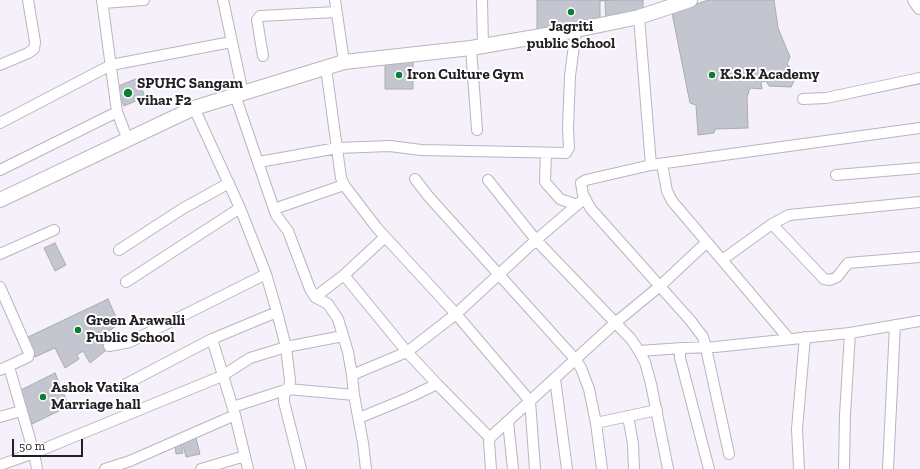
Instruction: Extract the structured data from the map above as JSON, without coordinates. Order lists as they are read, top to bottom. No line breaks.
{"places":["Jagriti public School","Iron Culture Gym","K.S.K Academy","SPUHC Sangam vihar F2","Green Arawalli Public School","Ashok Vatika Marriage hall"],"scale_bar":"50 m"}
